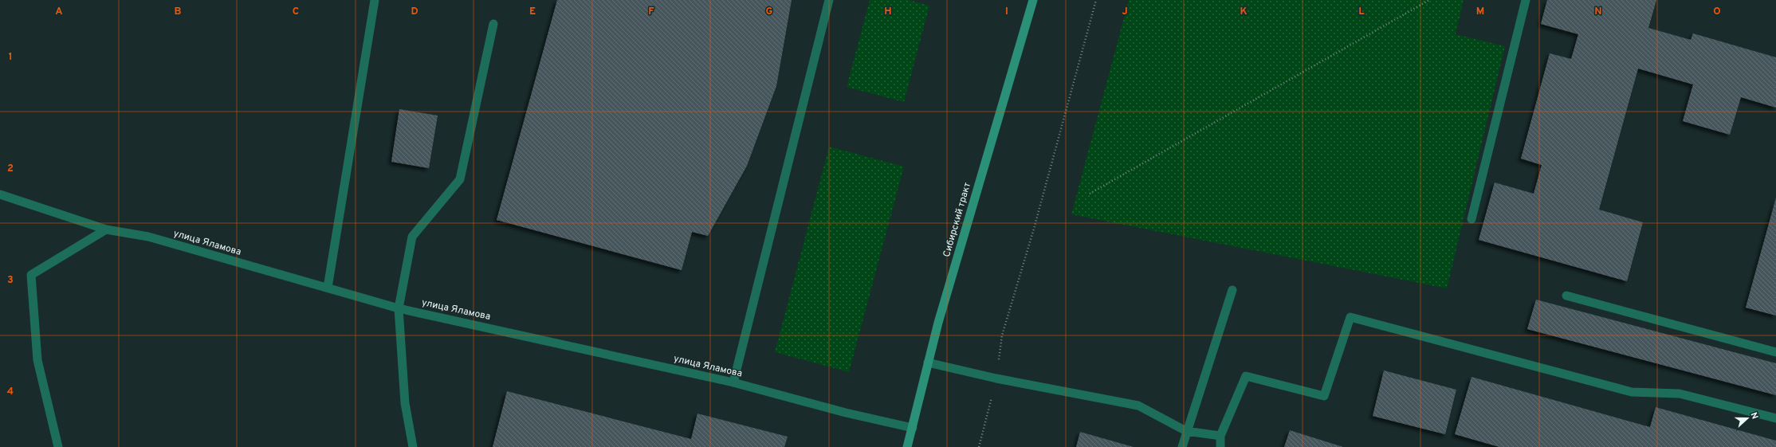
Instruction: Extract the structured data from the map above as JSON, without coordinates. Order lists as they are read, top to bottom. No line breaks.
{"streets":{"main road":["Сибирский тракт"],"street":["улица Яламова"]},"crossings":[["Сибирский тракт","улица Яламова"]],"north":"right","grid":{"columns":["A","B","C","D","E","F","G","H","I","J","K","L","M","N","O"],"rows":["1","2","3","4"]}}
